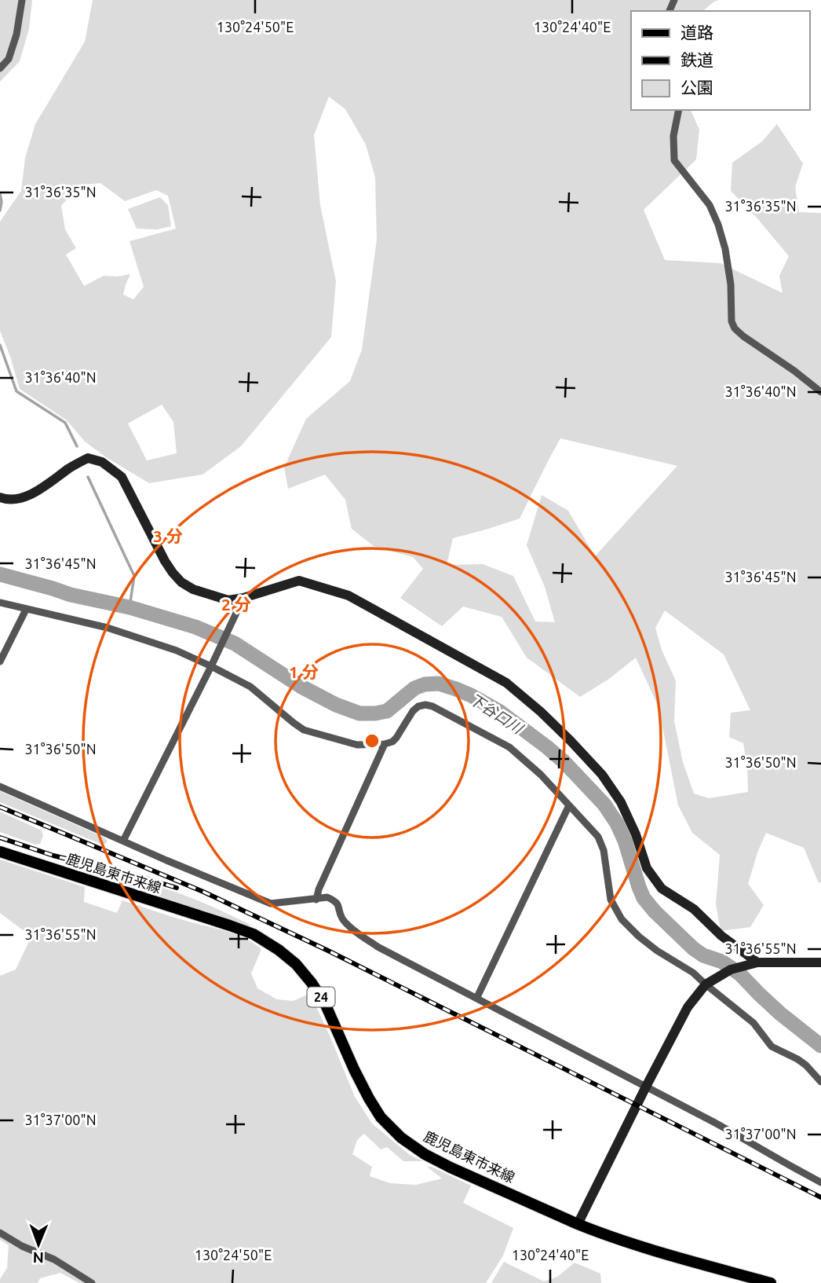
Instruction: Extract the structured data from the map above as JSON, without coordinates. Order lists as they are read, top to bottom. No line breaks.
{"streets":{"main road":["鹿児島東市来線","24"]},"water":["下谷口川"],"legend":["道路","鉄道","公園"],"north":"bottom","coordinates":["130°24'50\"E","130°24'40\"E","31°36'35\"N","31°36'40\"N","31°36'45\"N","31°36'50\"N","31°36'55\"N","31°37'00\"N"],"rings":["3 分","2 分","1 分"]}
